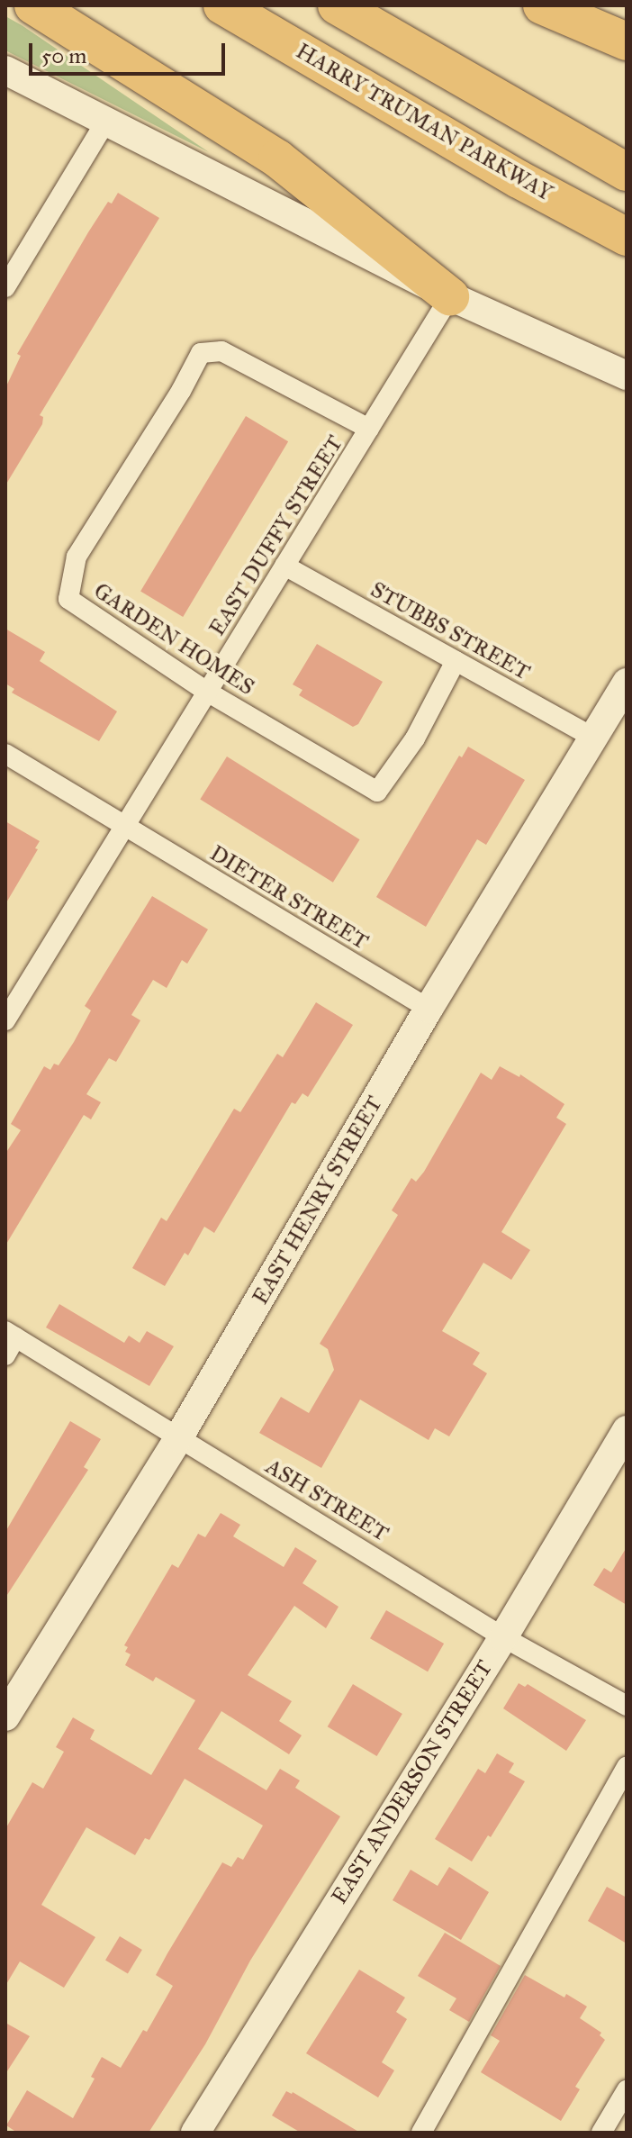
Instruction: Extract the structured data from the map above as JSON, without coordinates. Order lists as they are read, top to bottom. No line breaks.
{"streets":{"highway":["HARRY TRUMAN PARKWAY"],"main road":["EAST HENRY STREET","EAST ANDERSON STREET"],"street":["EAST DUFFY STREET","STUBBS STREET","GARDEN HOMES","DIETER STREET","ASH STREET"]},"crossings":[["EAST DUFFY STREET","STUBBS STREET"],["EAST DUFFY STREET","GARDEN HOMES"],["EAST DUFFY STREET","DIETER STREET"],["STUBBS STREET","GARDEN HOMES"],["STUBBS STREET","EAST HENRY STREET"],["DIETER STREET","EAST HENRY STREET"],["EAST HENRY STREET","ASH STREET"],["ASH STREET","EAST ANDERSON STREET"]],"scale_bar":"50 m"}
